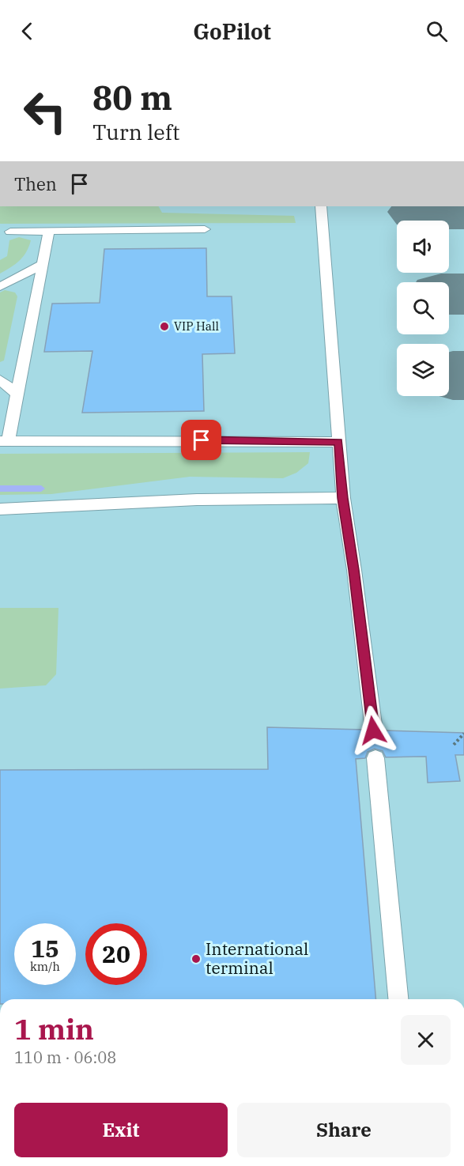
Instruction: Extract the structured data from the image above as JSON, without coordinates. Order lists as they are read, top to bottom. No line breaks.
{"places":["VIP Hall","International terminal"],"page":{"header":"GoPilot","turn":["80 m","Turn left"],"then":"Then","speed":"15 km/h","limit":"20","heading":["1 min","110 m · 06:08"],"buttons":["Exit","Share"]}}
